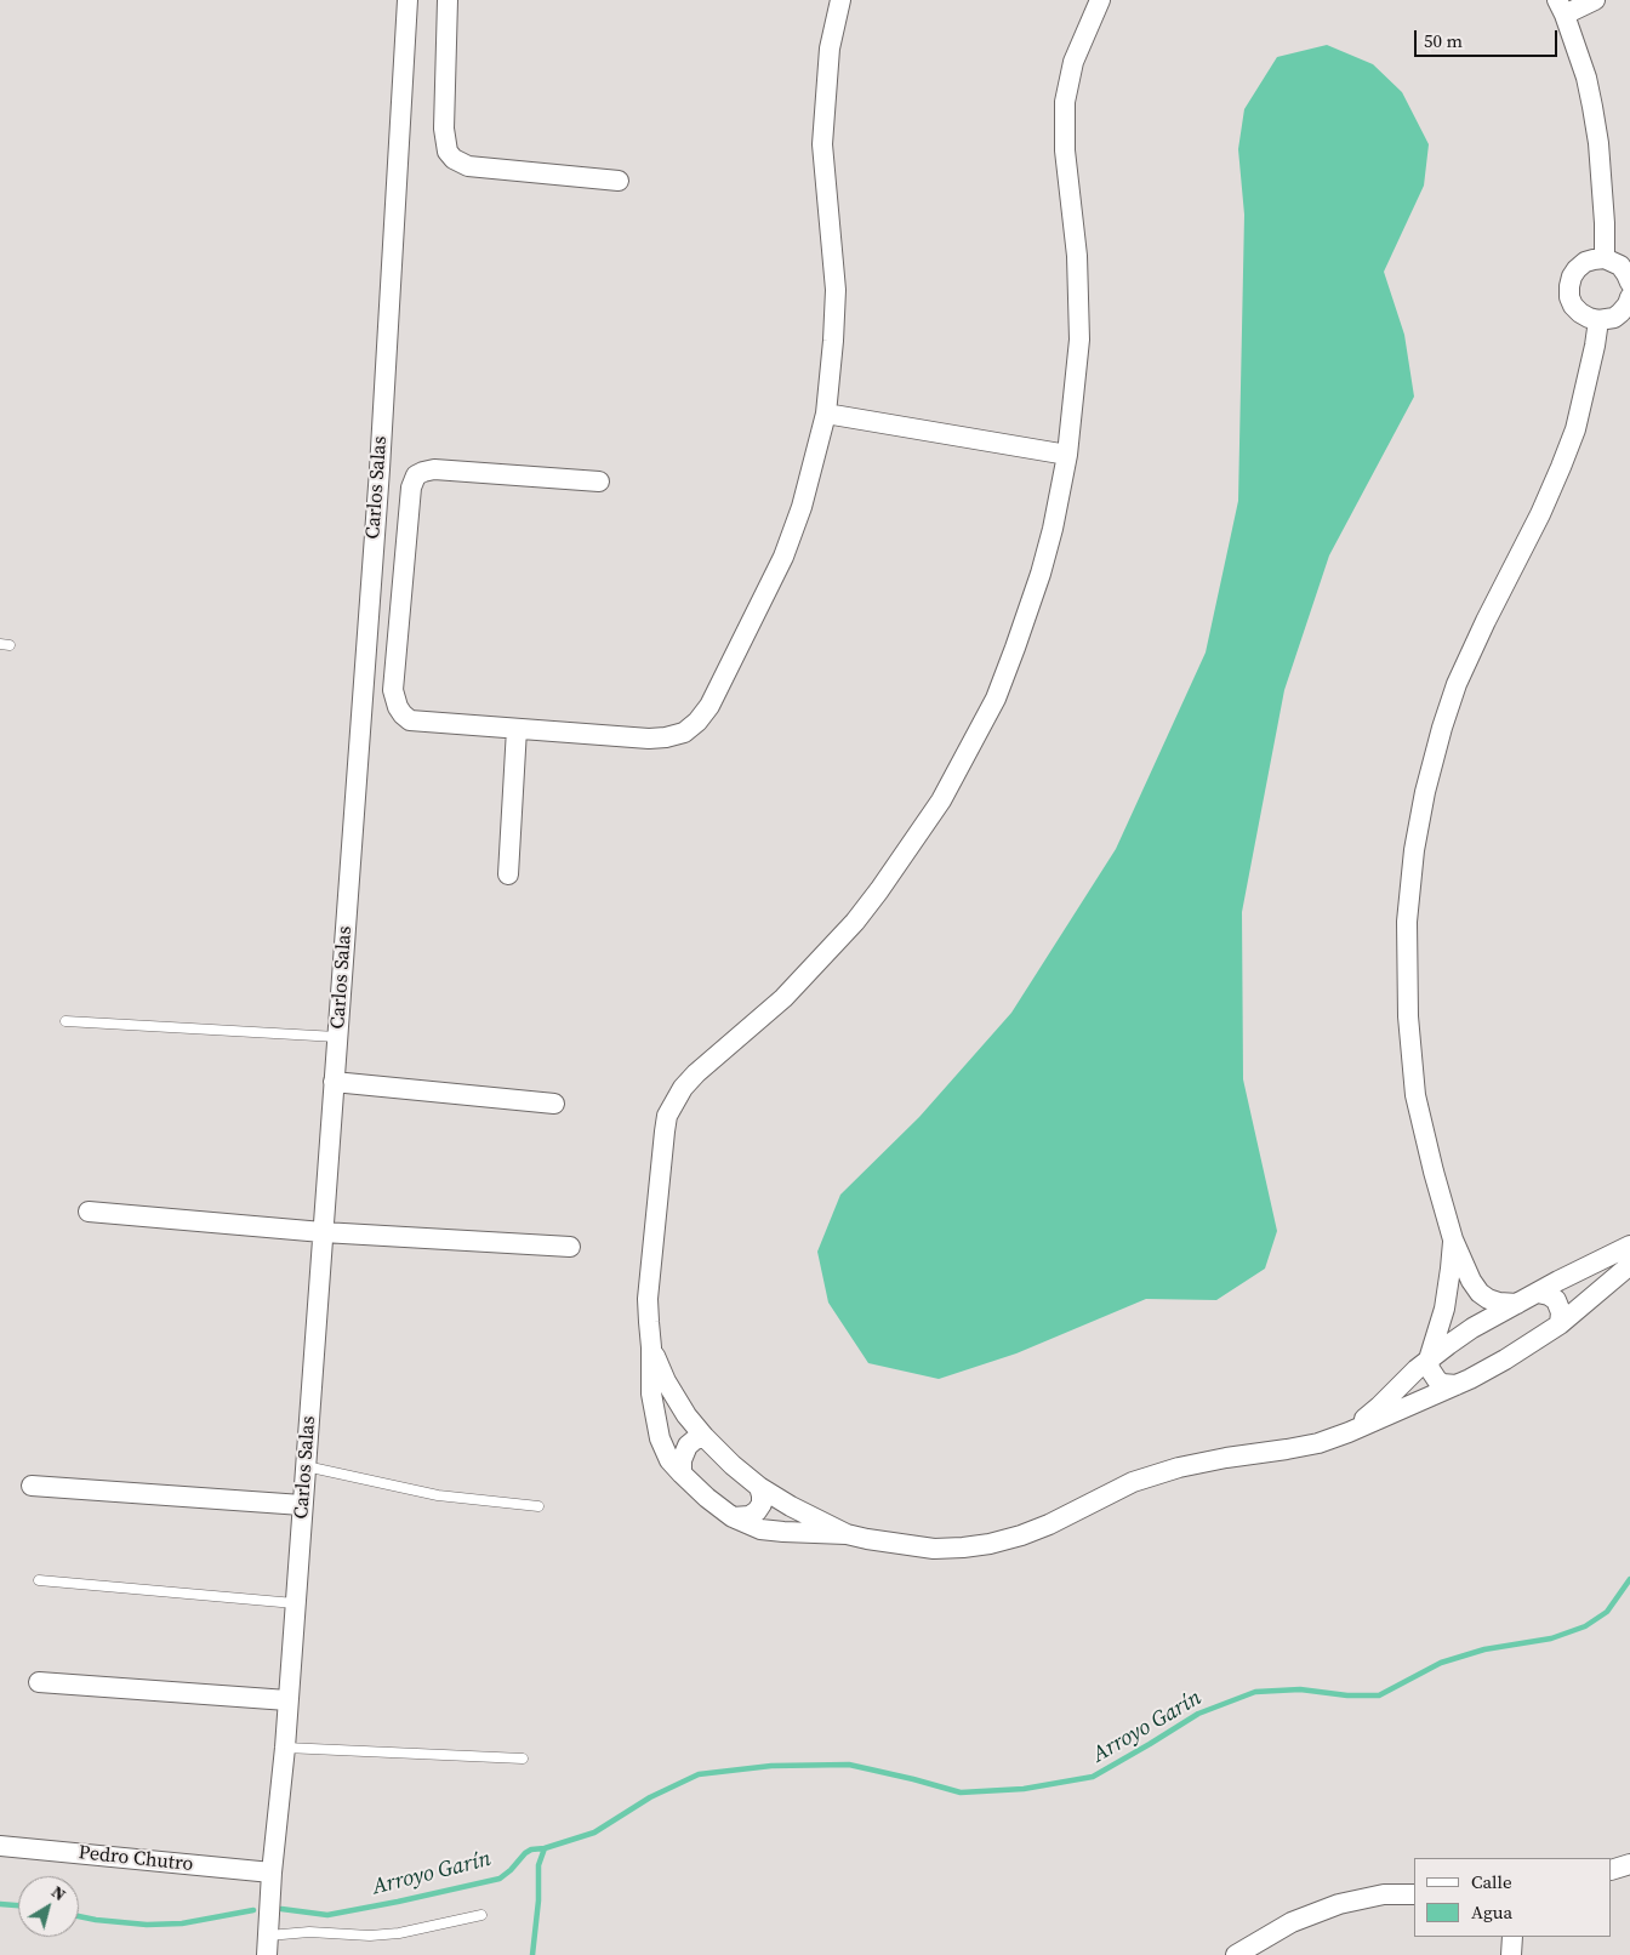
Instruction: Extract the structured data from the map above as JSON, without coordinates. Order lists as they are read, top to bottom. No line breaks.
{"streets":{"street":["Carlos Salas","Pedro Chutro"]},"crossings":[["Carlos Salas","Pedro Chutro"]],"water":["Arroyo Garín"],"legend":["Calle","Agua"],"scale_bar":"50 m","north":"top right"}
